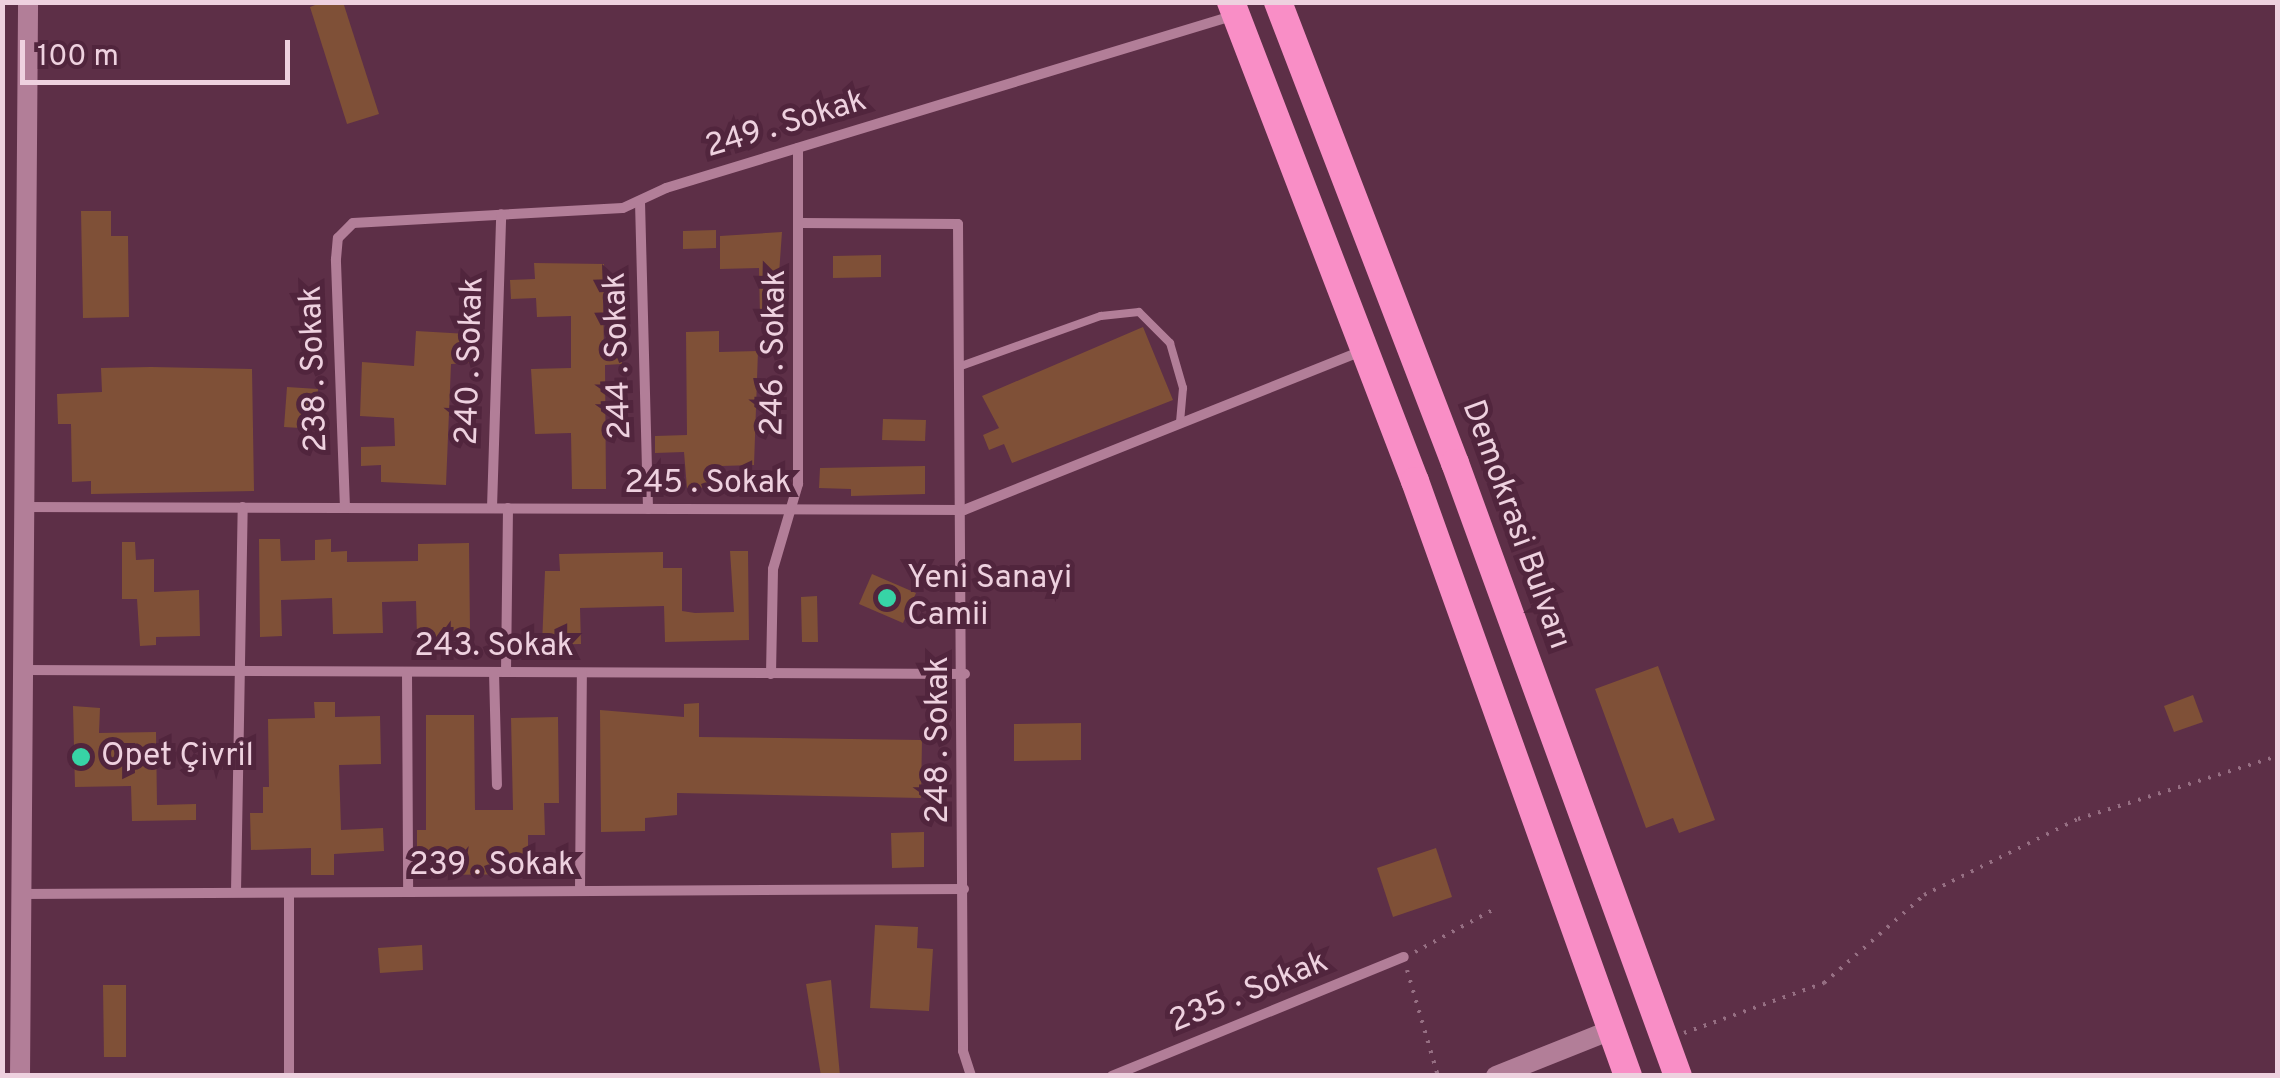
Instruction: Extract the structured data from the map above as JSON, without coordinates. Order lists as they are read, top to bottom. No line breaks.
{"streets":{"highway":["Demokrasi Bulvarı"],"street":["249 . Sokak","246 . Sokak","244 . Sokak","240 . Sokak","238 . Sokak","245 . Sokak","243. Sokak","248 . Sokak","239 . Sokak","235 . Sokak"]},"crossings":[["249 . Sokak","246 . Sokak"],["249 . Sokak","244 . Sokak"],["249 . Sokak","240 . Sokak"],["249 . Sokak","238 . Sokak"],["246 . Sokak","245 . Sokak"],["246 . Sokak","243. Sokak"],["246 . Sokak","248 . Sokak"],["244 . Sokak","245 . Sokak"],["240 . Sokak","245 . Sokak"],["238 . Sokak","245 . Sokak"],["245 . Sokak","248 . Sokak"],["243. Sokak","248 . Sokak"],["248 . Sokak","239 . Sokak"]],"places":["Yeni Sanayi Camii","Opet Çivril"],"scale_bar":"100 m"}
